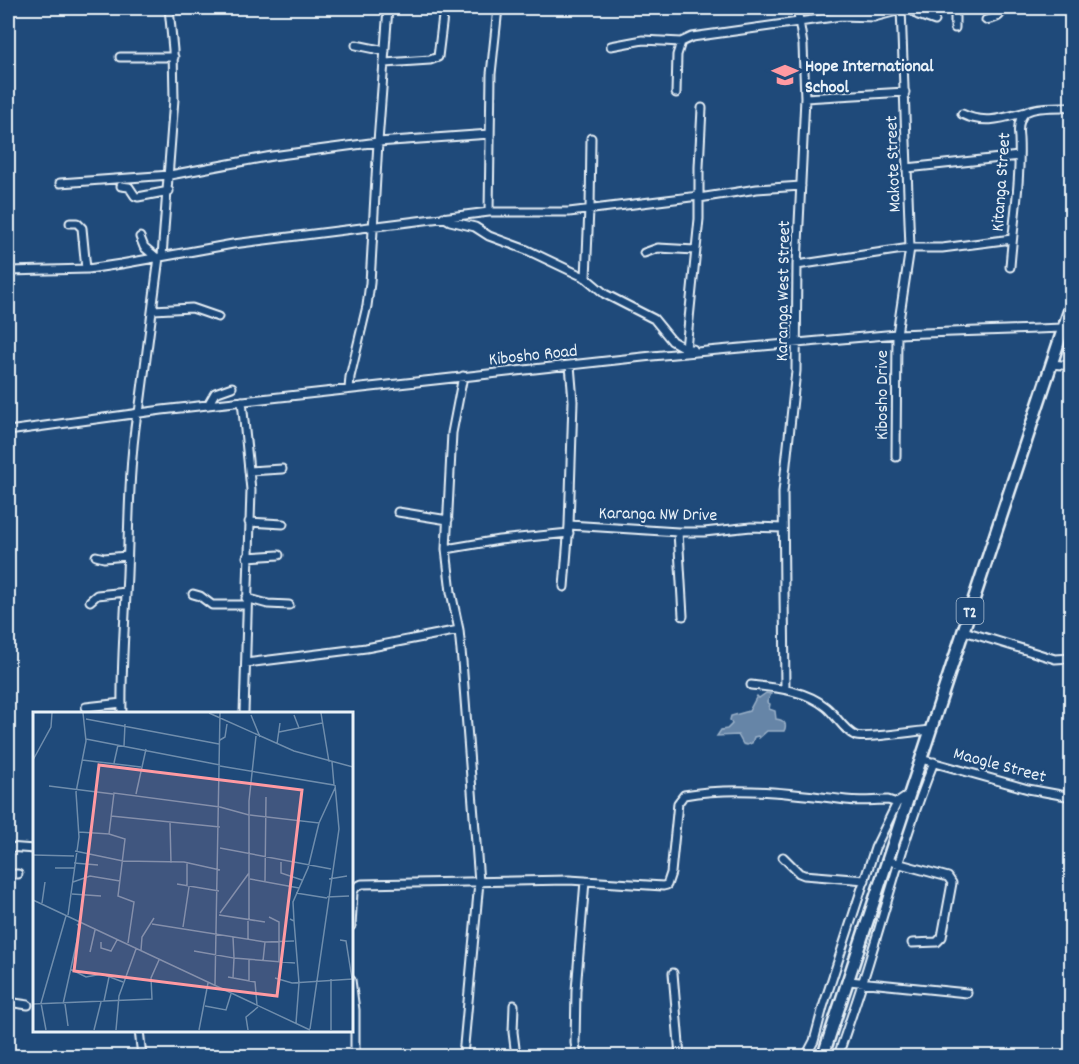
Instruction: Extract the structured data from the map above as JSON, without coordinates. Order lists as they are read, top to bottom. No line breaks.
{"streets":{"highway":["T2"],"street":["Makote Street","Kitanga Street","Karanga West Street","Kibosho Road","Kibosho Drive","Karanga NW Drive","Maogle Street"]},"crossings":[["Makote Street","Kibosho Road"],["Makote Street","Kibosho Drive"],["Karanga West Street","Kibosho Road"],["Karanga West Street","Karanga NW Drive"],["Kibosho Road","Kibosho Drive"],["Kibosho Road","T2"],["T2","Maogle Street"]],"places":{"school or university":["Hope International School"]}}
